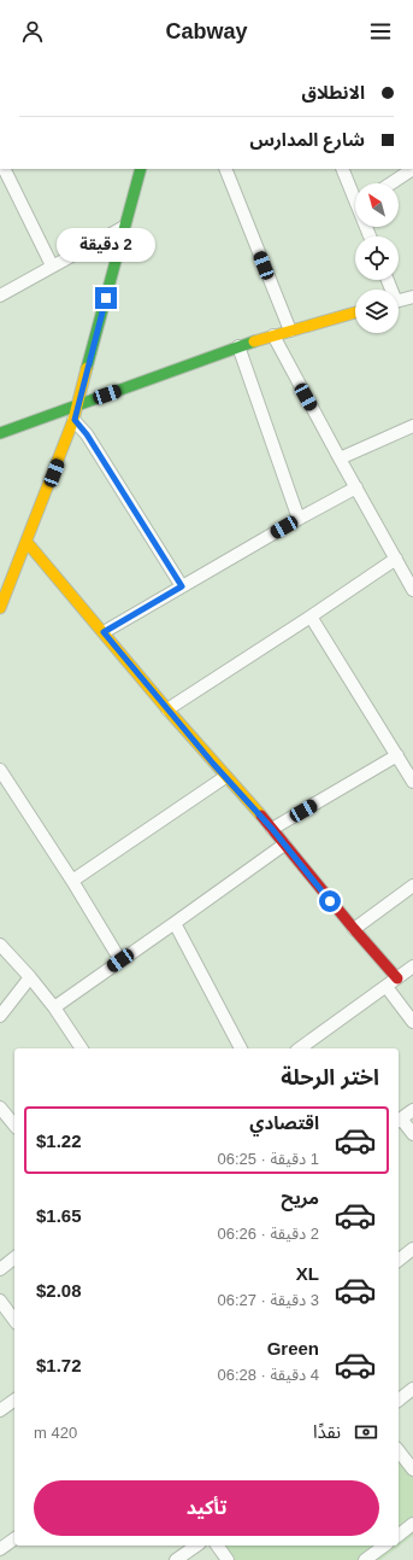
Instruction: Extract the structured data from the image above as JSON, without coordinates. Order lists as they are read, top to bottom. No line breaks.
{"north":"top left","page":{"header":"Cabway","banner":["الانطلاق","شارع المدارس"],"bubble":"2 دقيقة","heading":"اختر الرحلة","list":[{"name":"اقتصادي","note":"1 دقيقة · 06:25","value":"$1.22"},{"name":"مريح","note":"2 دقيقة · 06:26","value":"$1.65"},{"name":"XL","note":"3 دقيقة · 06:27","value":"$2.08"},{"name":"Green","note":"4 دقيقة · 06:28","value":"$1.72"}],"pay":["نقدًا","420 m"],"buttons":"تأكيد"}}
